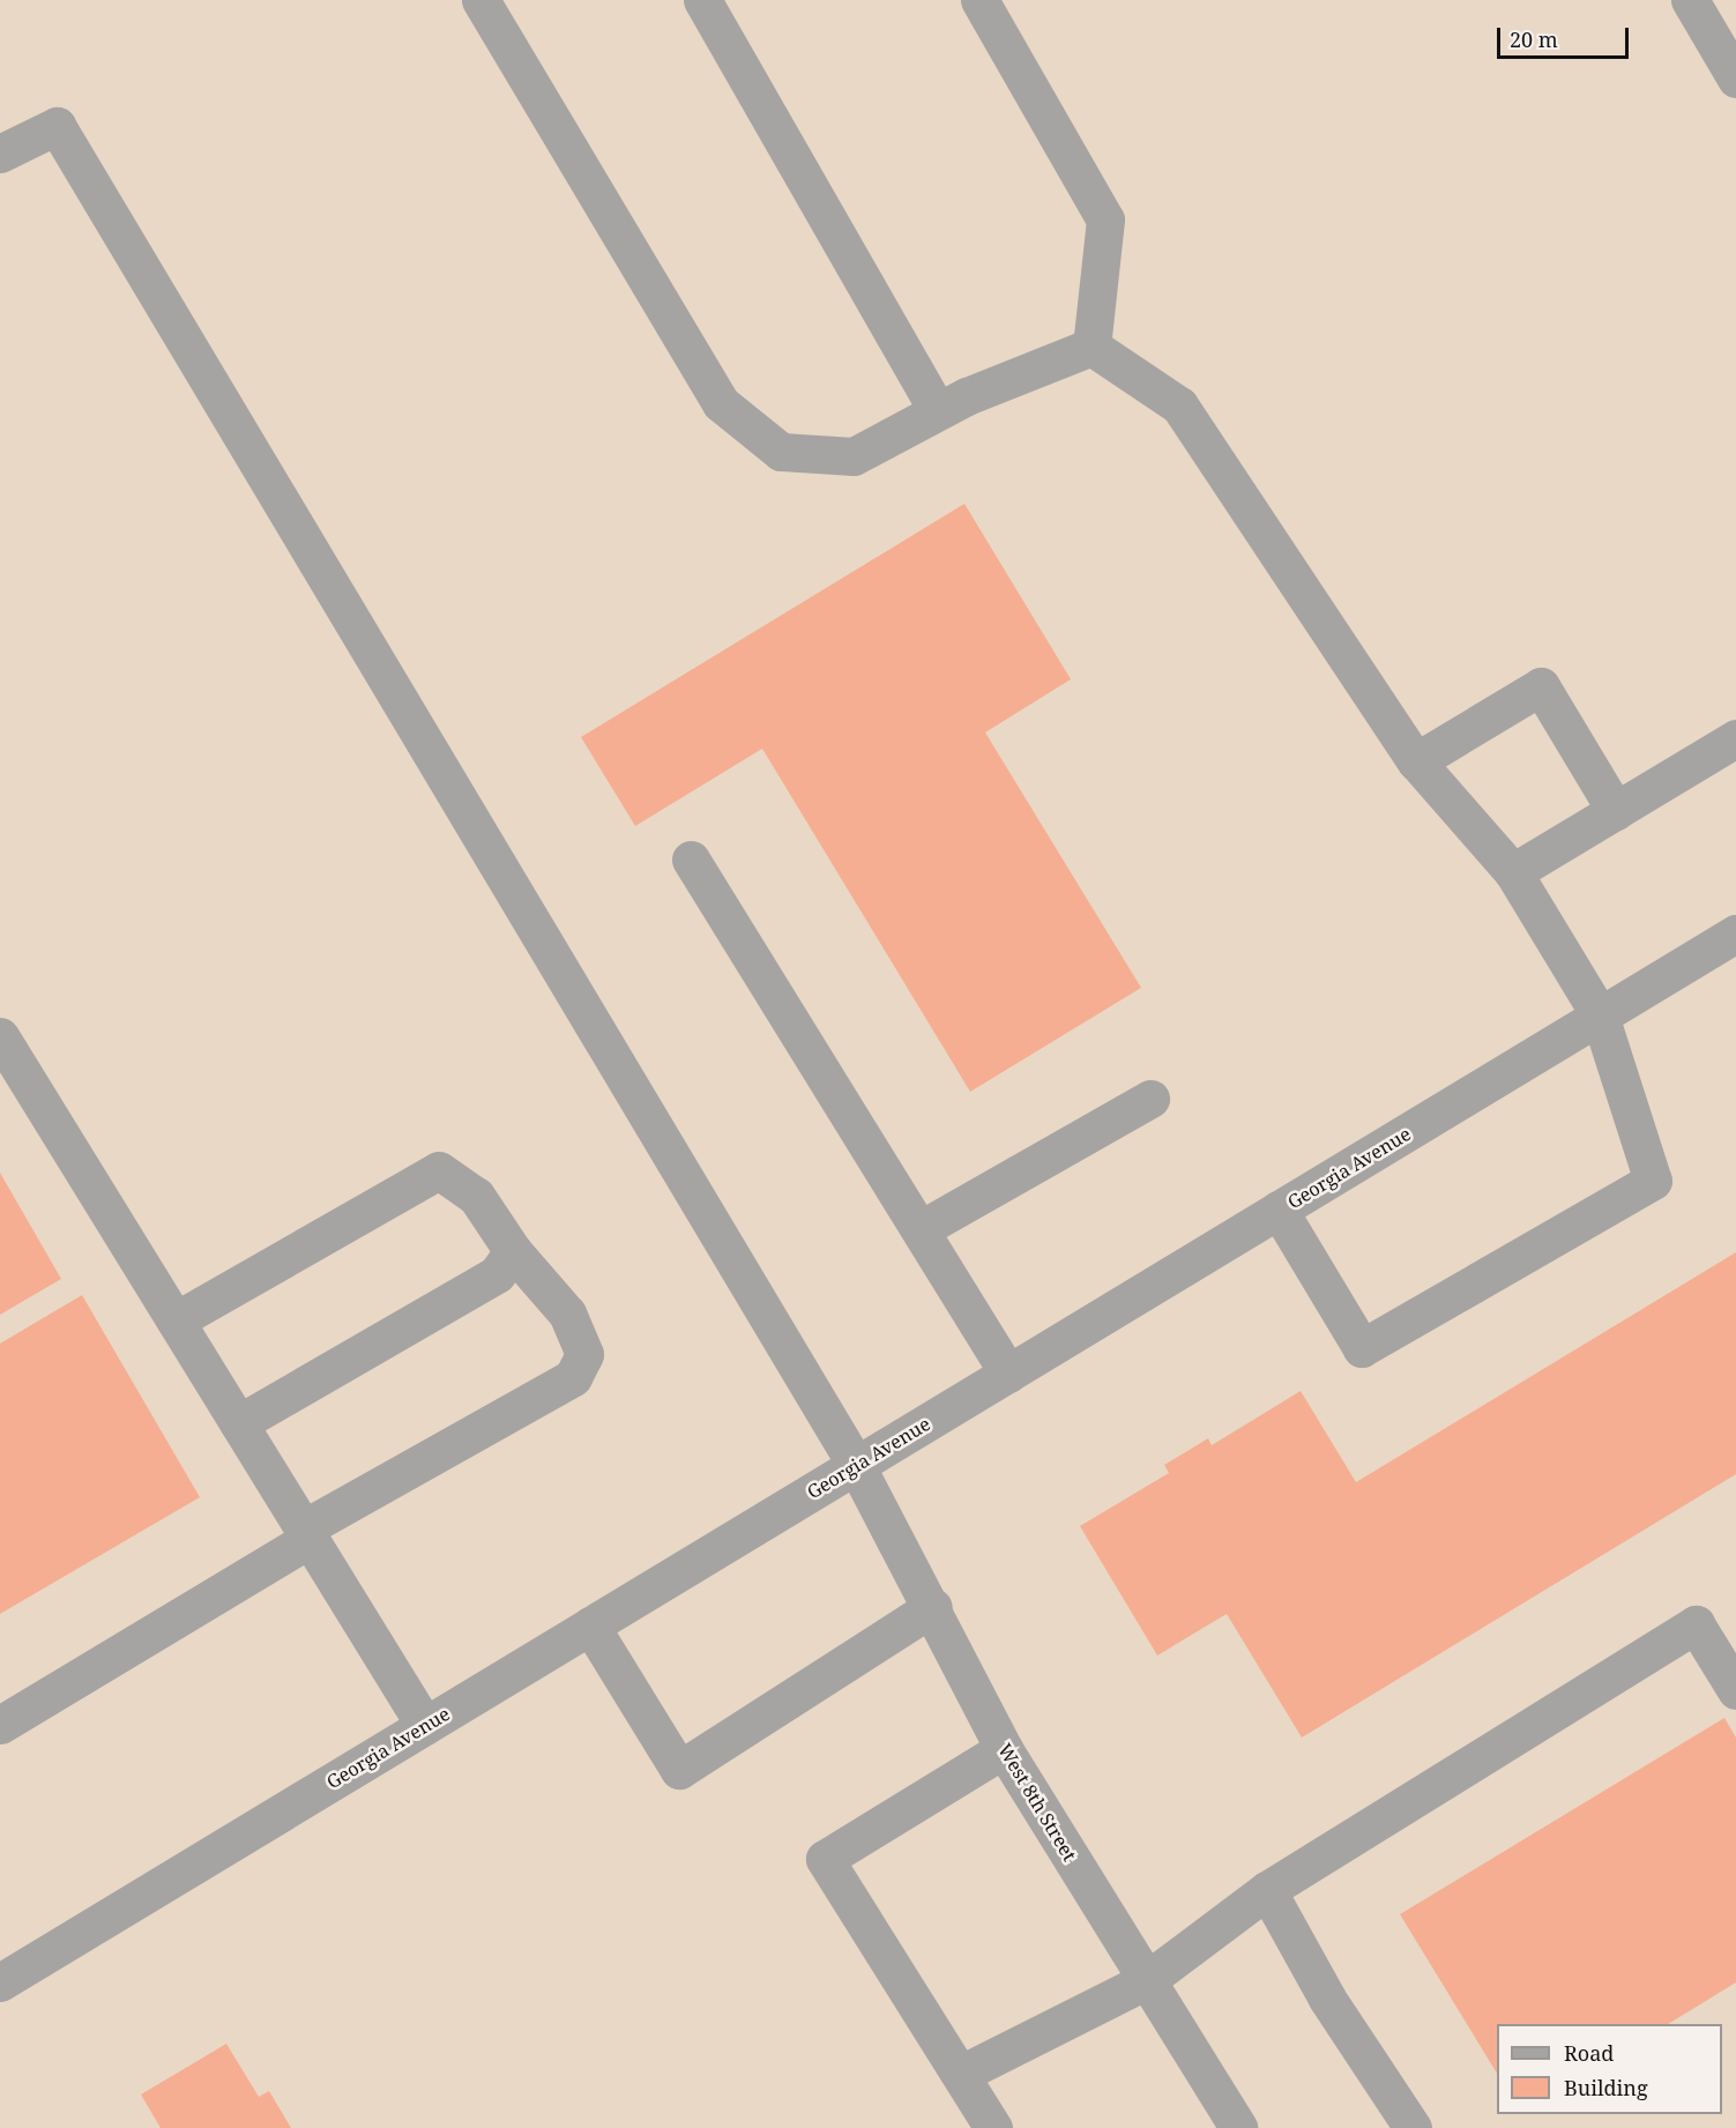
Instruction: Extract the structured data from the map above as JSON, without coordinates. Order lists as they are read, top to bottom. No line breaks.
{"streets":{"street":["Georgia Avenue","West 8th Street"]},"crossings":[["Georgia Avenue","West 8th Street"]],"legend":["Road","Building"],"scale_bar":"20 m"}
